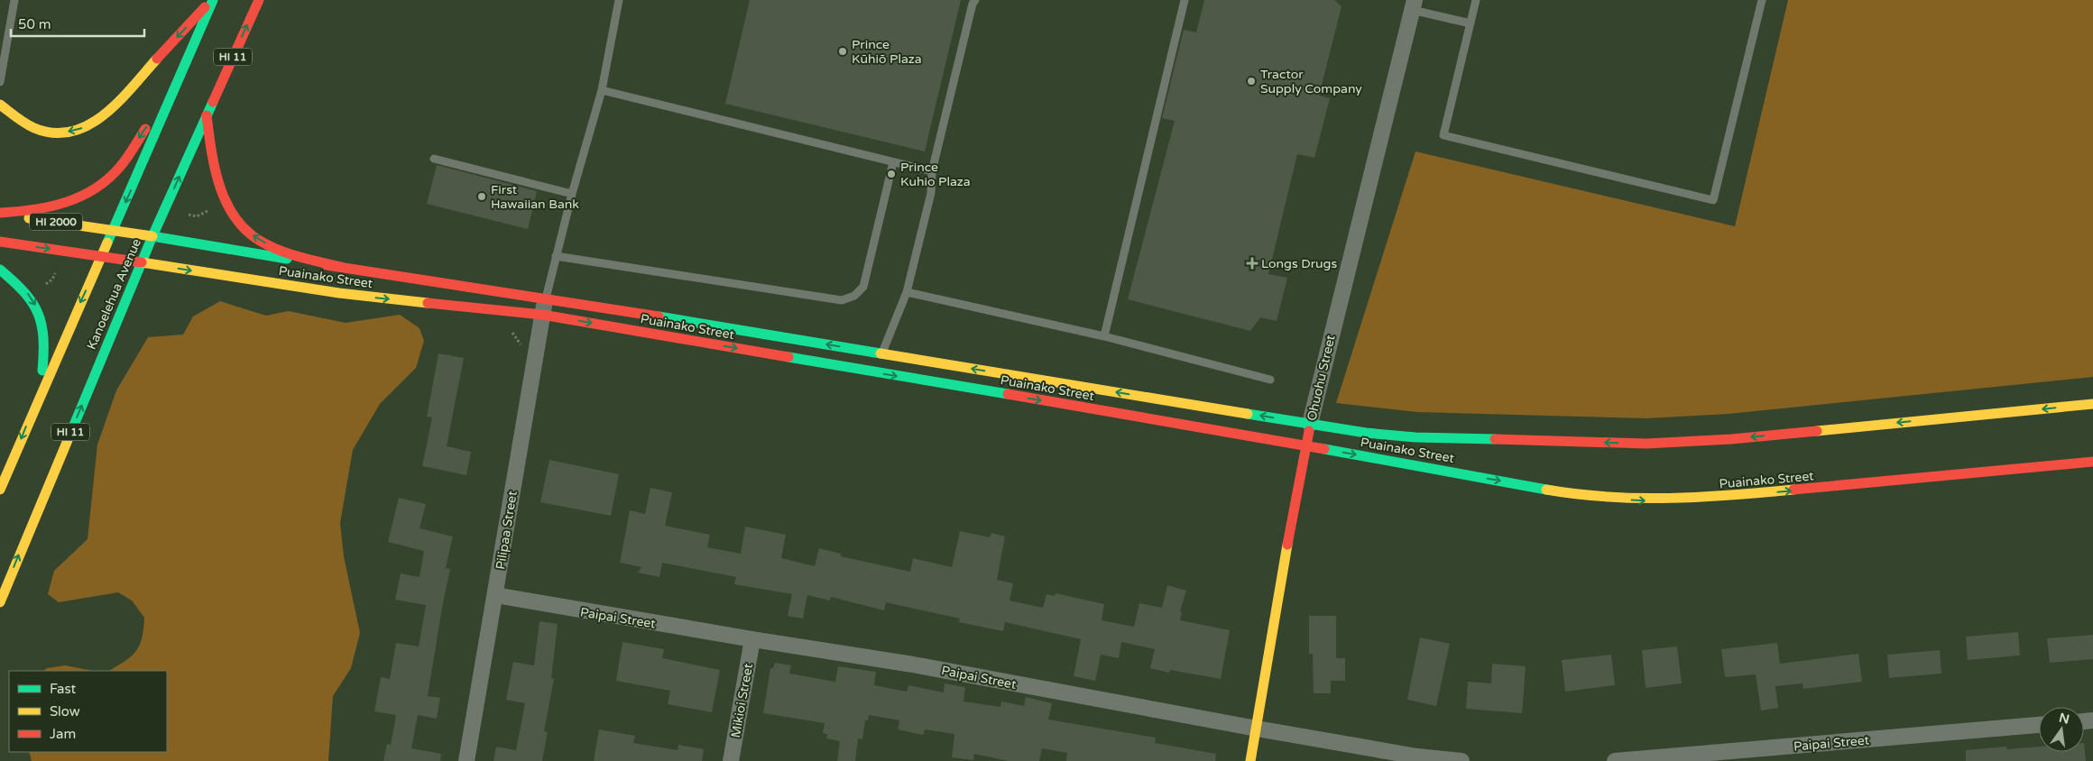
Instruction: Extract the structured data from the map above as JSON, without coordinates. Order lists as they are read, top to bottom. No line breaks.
{"streets":{"main road":["HI 11","HI 2000","Puainako Street","Kanoelehua Avenue","Ohuohu Street"],"street":["Pilipaa Street","Paipai Street","Mikioi Street"]},"crossings":[["Puainako Street","Kanoelehua Avenue"],["Puainako Street","Ohuohu Street"],["Puainako Street","Pilipaa Street"],["Ohuohu Street","Paipai Street"],["Pilipaa Street","Paipai Street"],["Paipai Street","Mikioi Street"]],"places":{"other":["Prince Kūhiō Plaza","Tractor Supply Company","Prince Kuhio Plaza","First Hawaiian Bank"],"health":["Longs Drugs"]},"legend":["Fast","Slow","Jam"],"scale_bar":"50 m","north":"top"}
